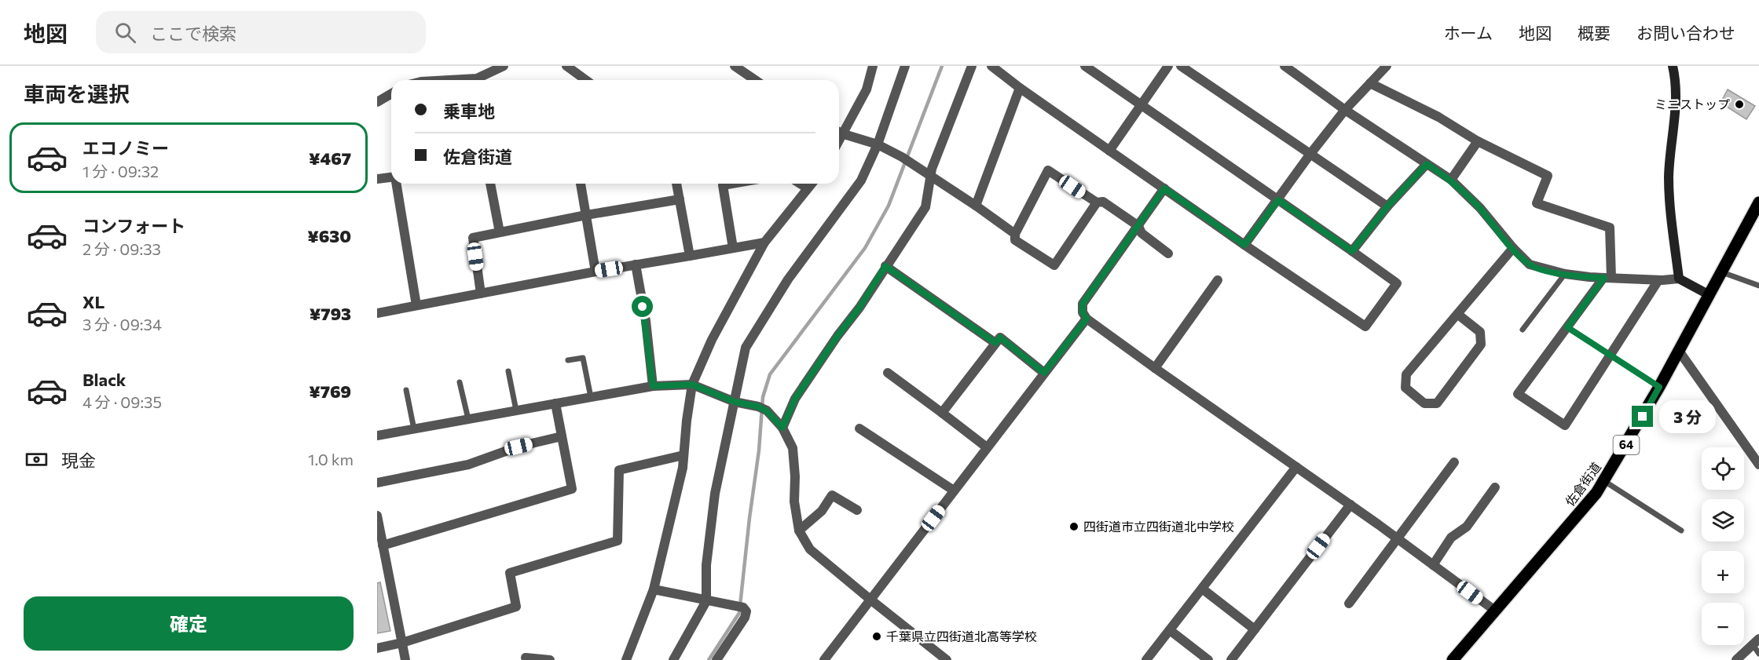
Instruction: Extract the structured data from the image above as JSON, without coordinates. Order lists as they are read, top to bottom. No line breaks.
{"streets":{"main road":["64","佐倉街道"]},"places":["ミニストップ","四街道市立四街道北中学校","千葉県立四街道北高等学校"],"page":{"header":"地図","search":"ここで検索","nav":["ホーム","地図","概要","お問い合わせ"],"heading":"車両を選択","banner":["乗車地","佐倉街道"],"list":[{"name":"エコノミー","note":"1 分 · 09:32","value":"¥467"},{"name":"コンフォート","note":"2 分 · 09:33","value":"¥630"},{"name":"XL","note":"3 分 · 09:34","value":"¥793"},{"name":"Black","note":"4 分 · 09:35","value":"¥769"}],"bubble":"3 分","pay":["現金","1.0 km"],"map_buttons":["+","−"],"buttons":"確定"}}
